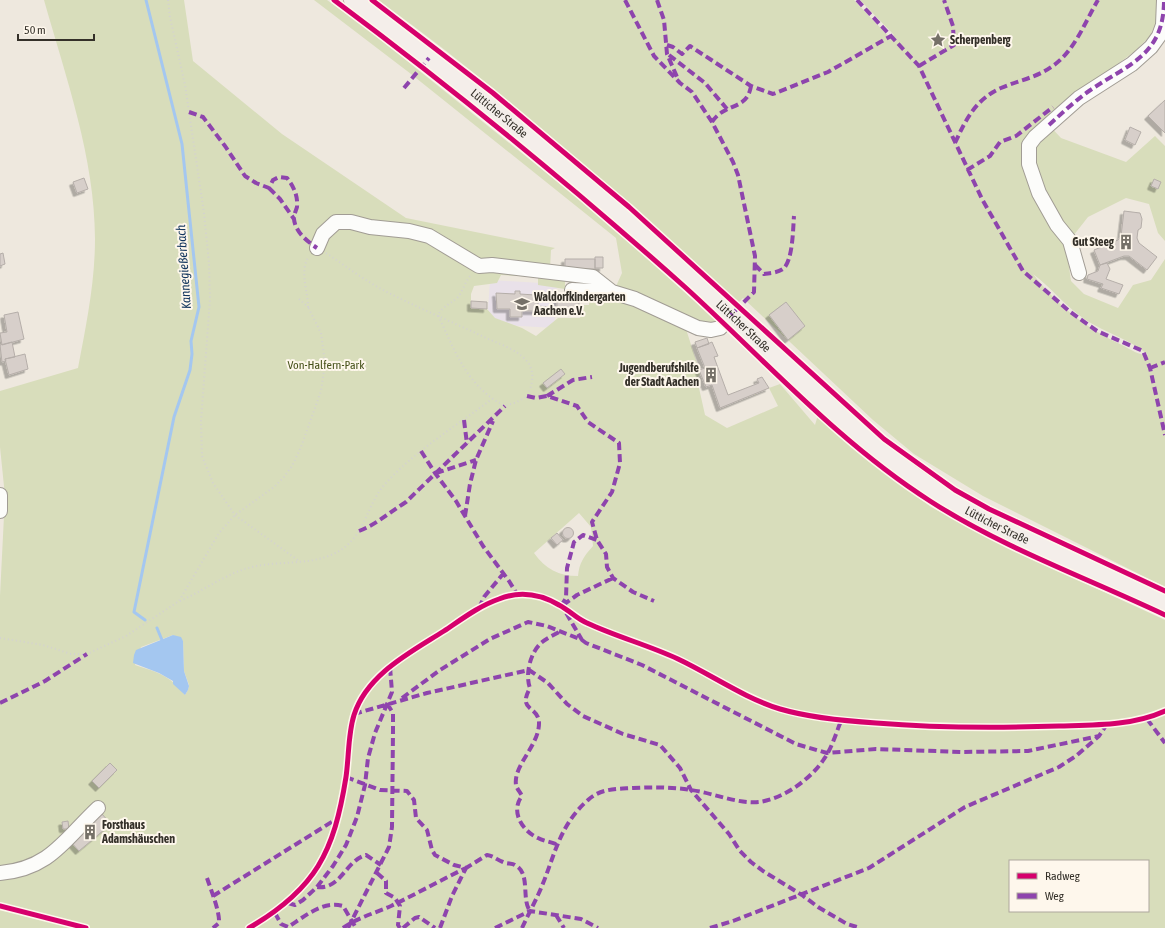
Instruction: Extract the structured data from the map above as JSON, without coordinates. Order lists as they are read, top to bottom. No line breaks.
{"streets":{"main road":["Lütticher Straße"]},"water":["Kannegießerbach"],"parks":["Von-Halfern-Park"],"places":{"place":["Scherpenberg"],"building":["Gut Steeg","Jugendberufshilfe der Stadt Aachen","Forsthaus Adamshäuschen"],"school or university":["Waldorfkindergarten Aachen e.V."]},"legend":["Radweg","Weg"],"scale_bar":"50 m"}
